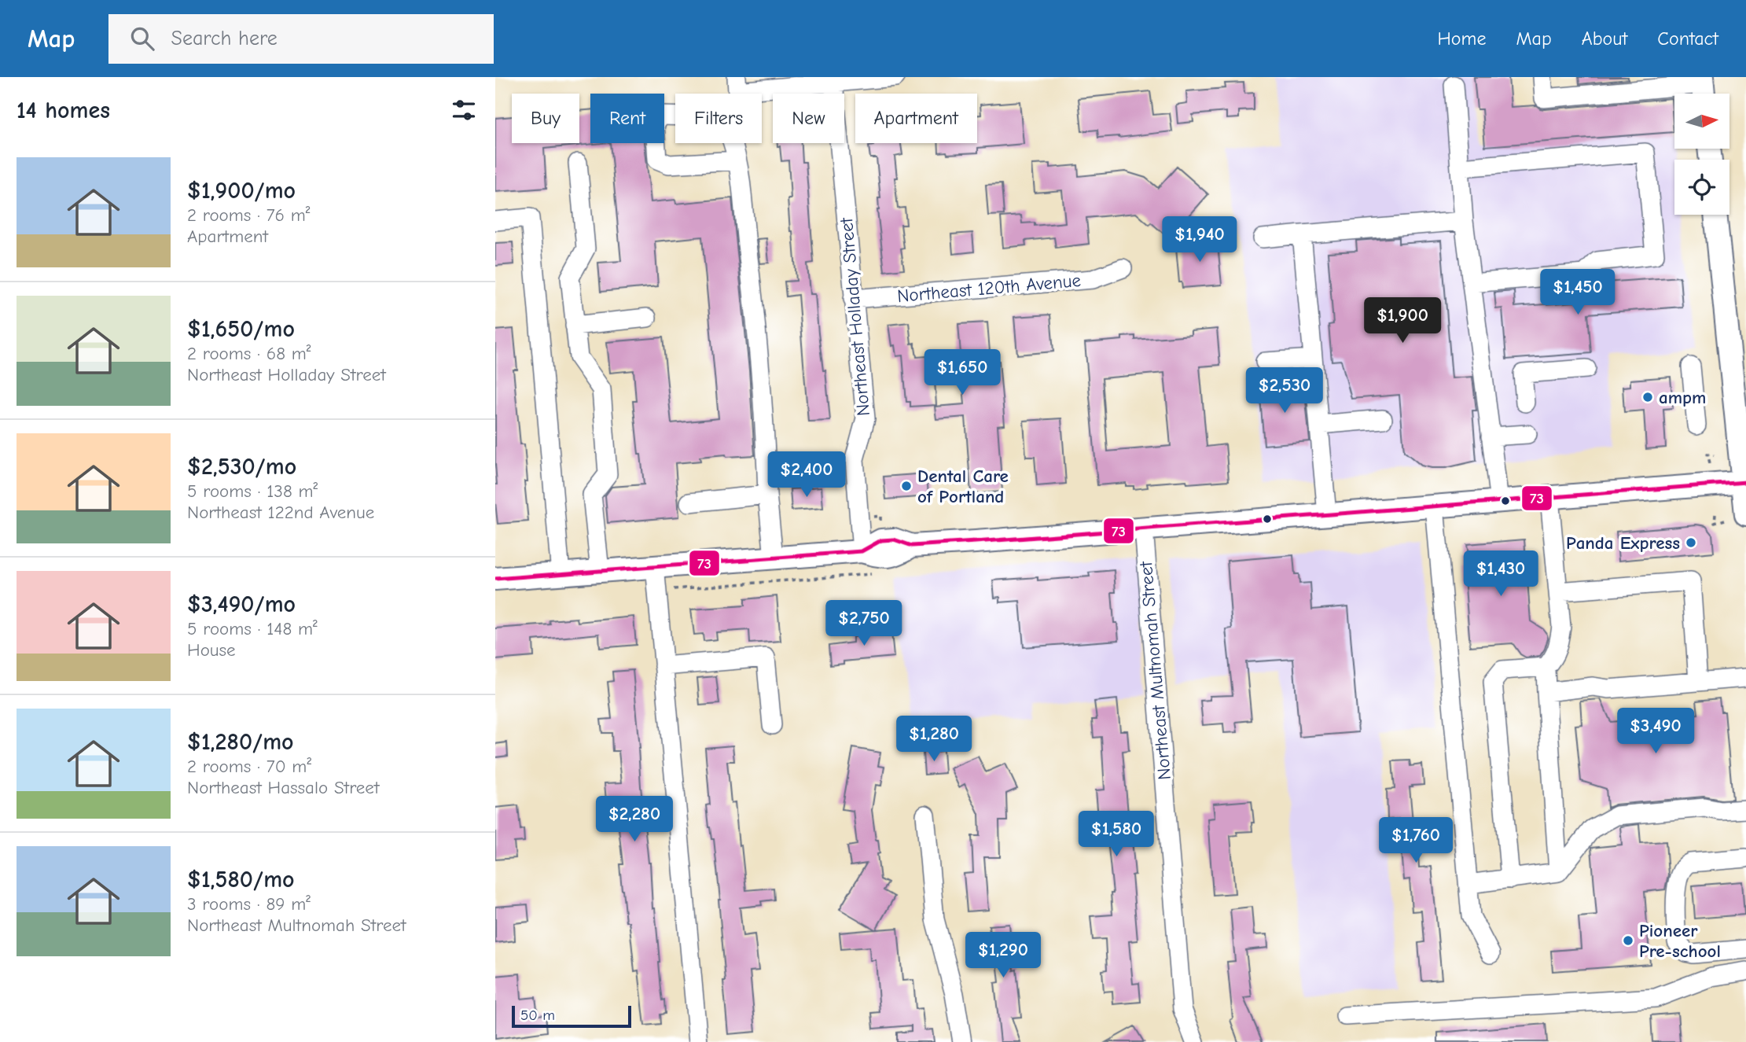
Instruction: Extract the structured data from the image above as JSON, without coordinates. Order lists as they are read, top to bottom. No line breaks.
{"streets":{"street":["Northeast 120th Avenue","Northeast Holladay Street","Northeast Multnomah Street"]},"crossings":[["Northeast 120th Avenue","Northeast Holladay Street"]],"places":["ampm","Dental Care of Portland","Panda Express","Pioneer Pre-school"],"lines":["transit line 73"],"scale_bar":"50 m","north":"right","page":{"header":"Map","search":"Search here","nav":["Home","Map","About","Contact"],"heading":"14 homes","chip":["Buy","Rent","Filters","New","Apartment"],"list":[{"name":"$1,900/mo","note":"2 rooms · 76 m² · Apartment"},{"name":"$1,650/mo","note":"2 rooms · 68 m² · Northeast Holladay Street"},{"name":"$2,530/mo","note":"5 rooms · 138 m² · Northeast 122nd Avenue"},{"name":"$3,490/mo","note":"5 rooms · 148 m² · House"},{"name":"$1,280/mo","note":"2 rooms · 70 m² · Northeast Hassalo Street"},{"name":"$1,580/mo","note":"3 rooms · 89 m² · Northeast Multnomah Street"}],"price":["$1,940","$1,450","$1,900","$1,650","$2,530","$2,400","$1,430","$2,750","$3,490","$1,280","$2,280","$1,580","$1,760","$1,290"],"scale":"50 m"}}
